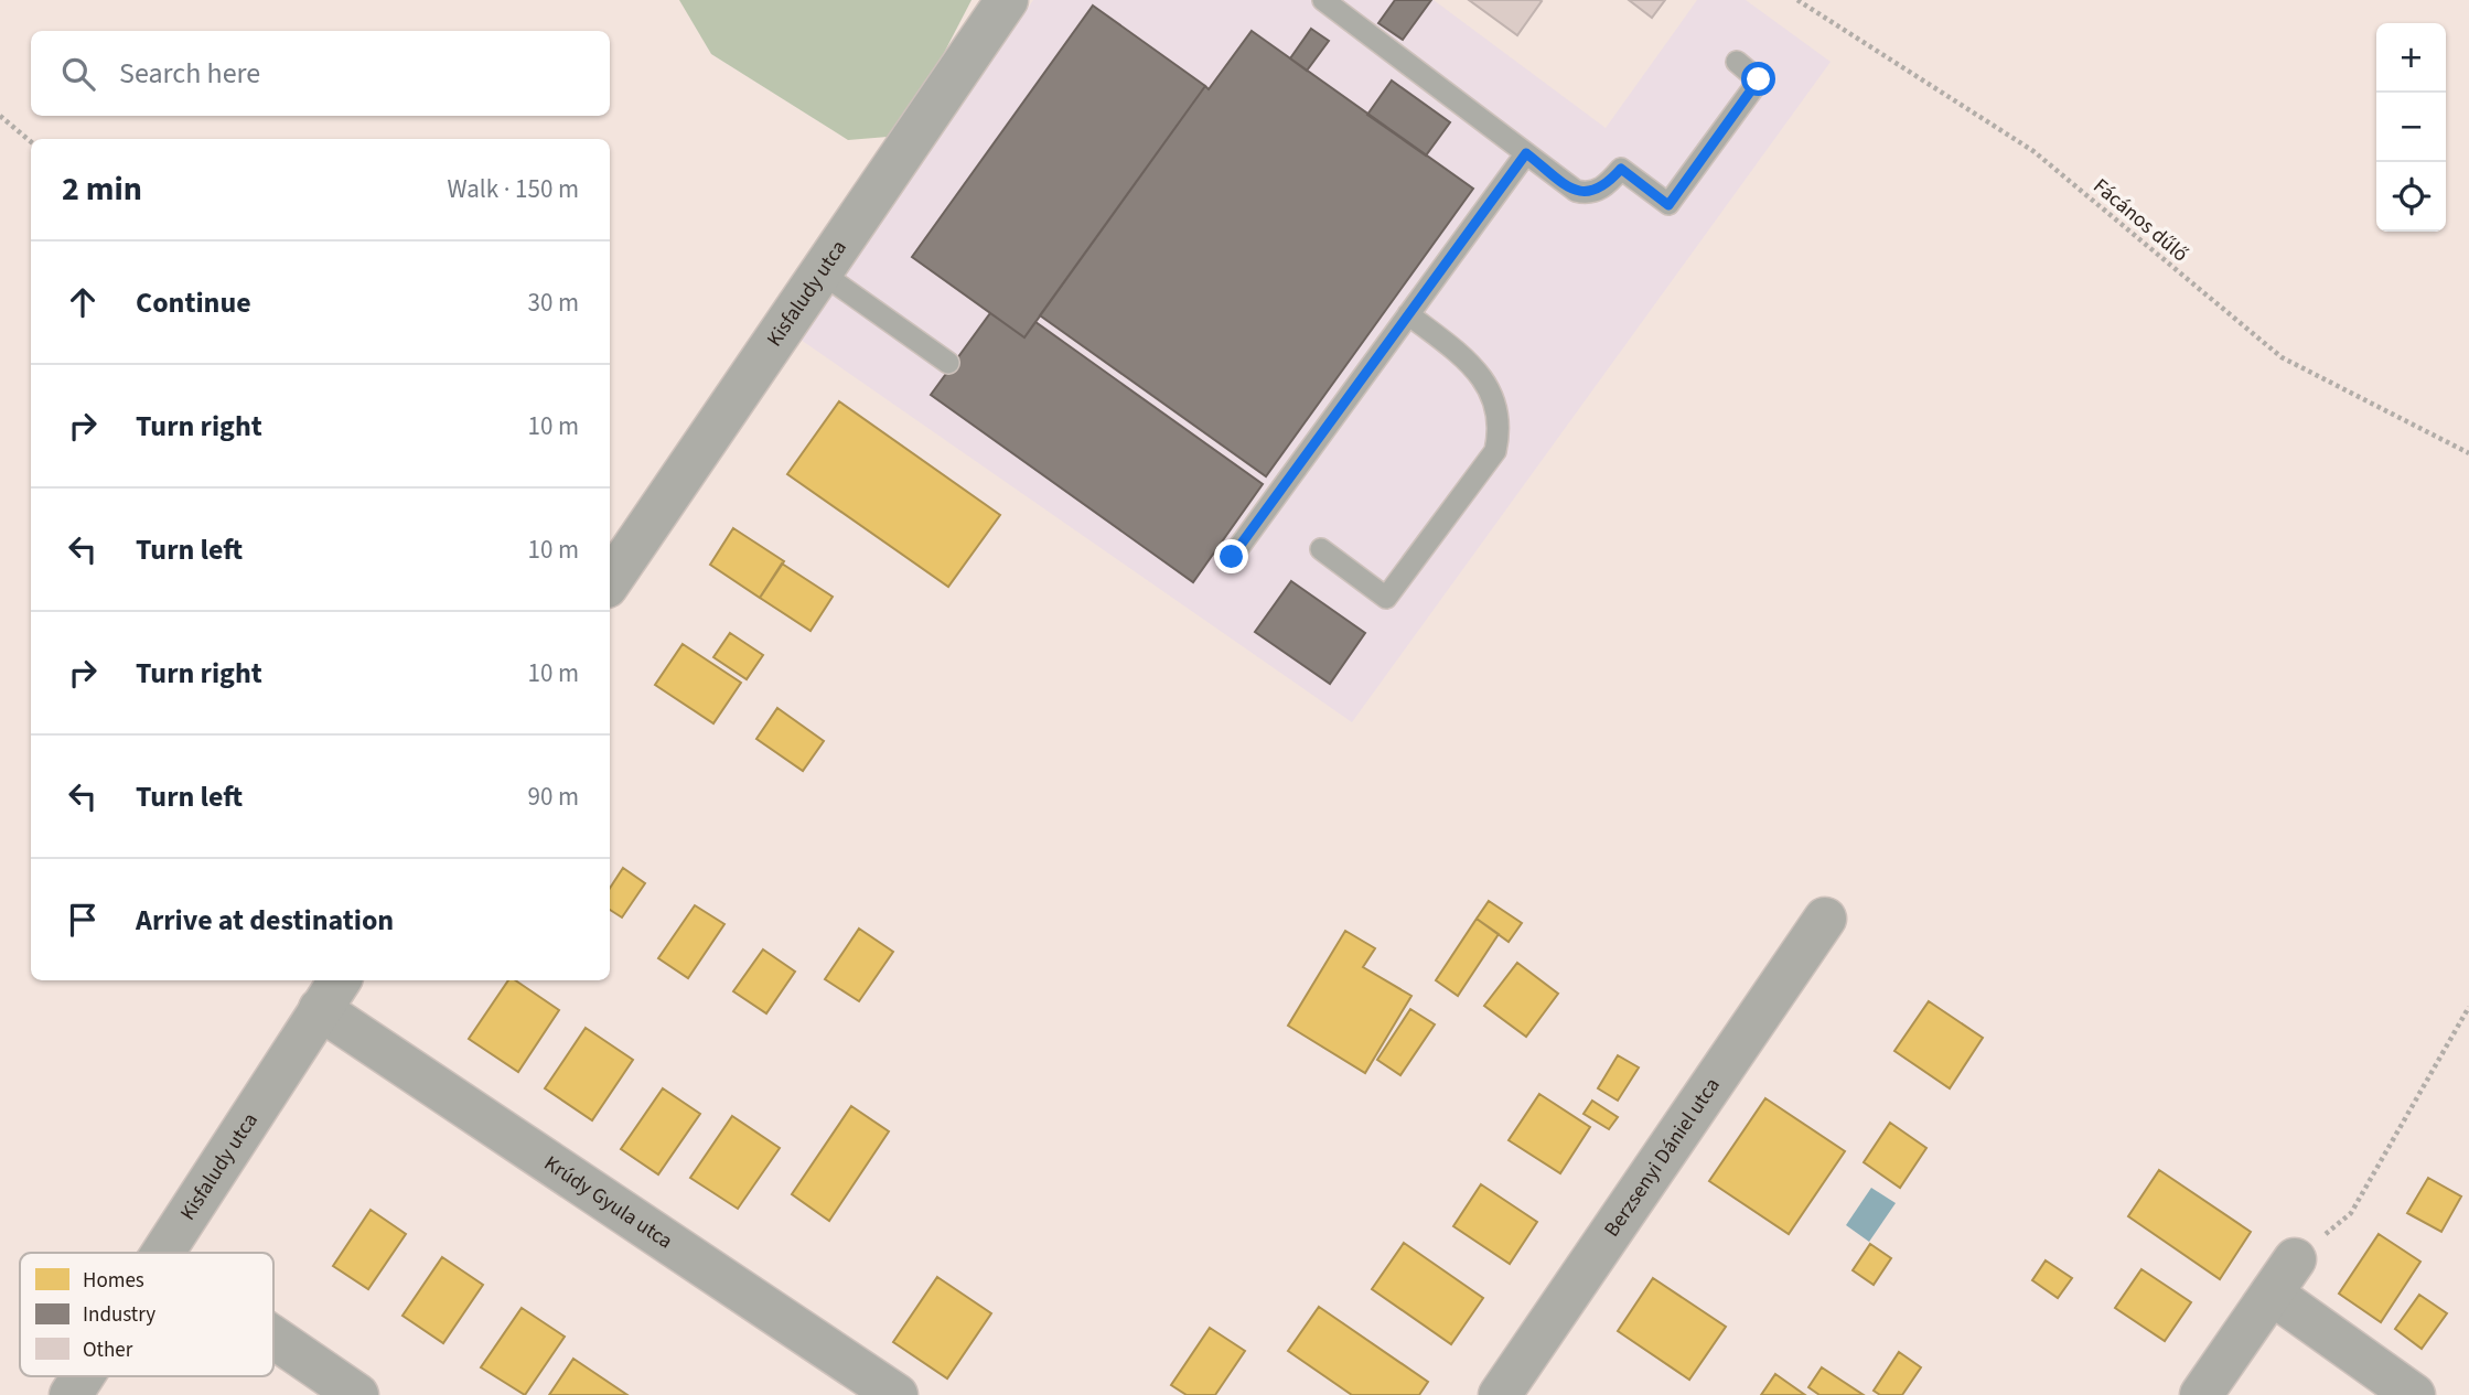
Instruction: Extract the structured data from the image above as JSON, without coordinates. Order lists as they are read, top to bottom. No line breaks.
{"streets":{"street":["Kisfaludy utca","Berzsenyi Dániel utca","Krúdy Gyula utca"],"path":["Fácános dűlő"]},"crossings":[["Kisfaludy utca","Krúdy Gyula utca"]],"legend":["Homes","Industry","Other"],"page":{"map_buttons":["+","−"],"search":"Search here","heading":["2 min","Walk · 150 m"],"list":[["Continue","30 m"],["Turn right","10 m"],["Turn left","10 m"],["Turn right","10 m"],["Turn left","90 m"],"Arrive at destination"]}}
